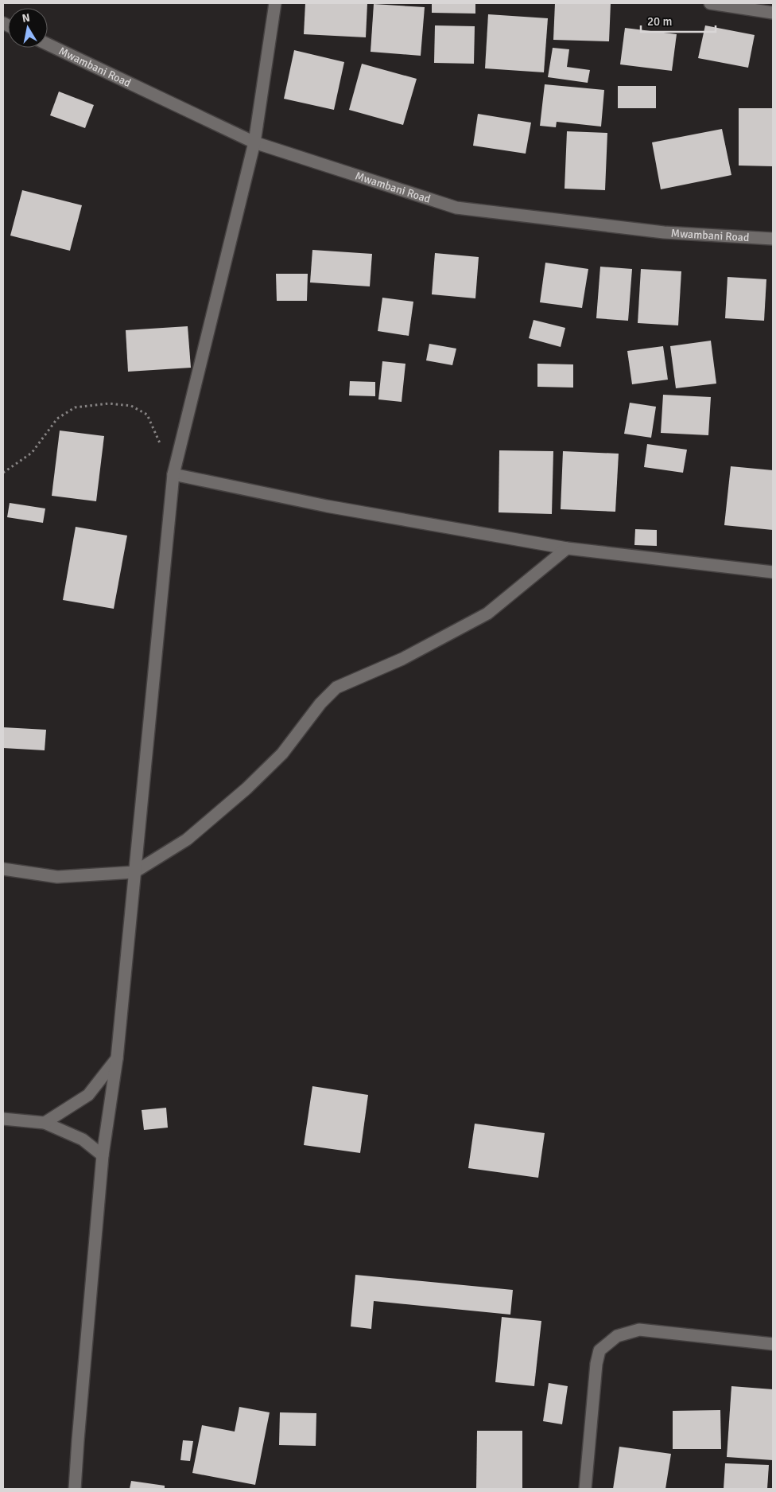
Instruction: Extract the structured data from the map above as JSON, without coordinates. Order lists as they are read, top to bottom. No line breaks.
{"streets":{"street":["Mwambani Road"]},"scale_bar":"20 m","north":"top"}
